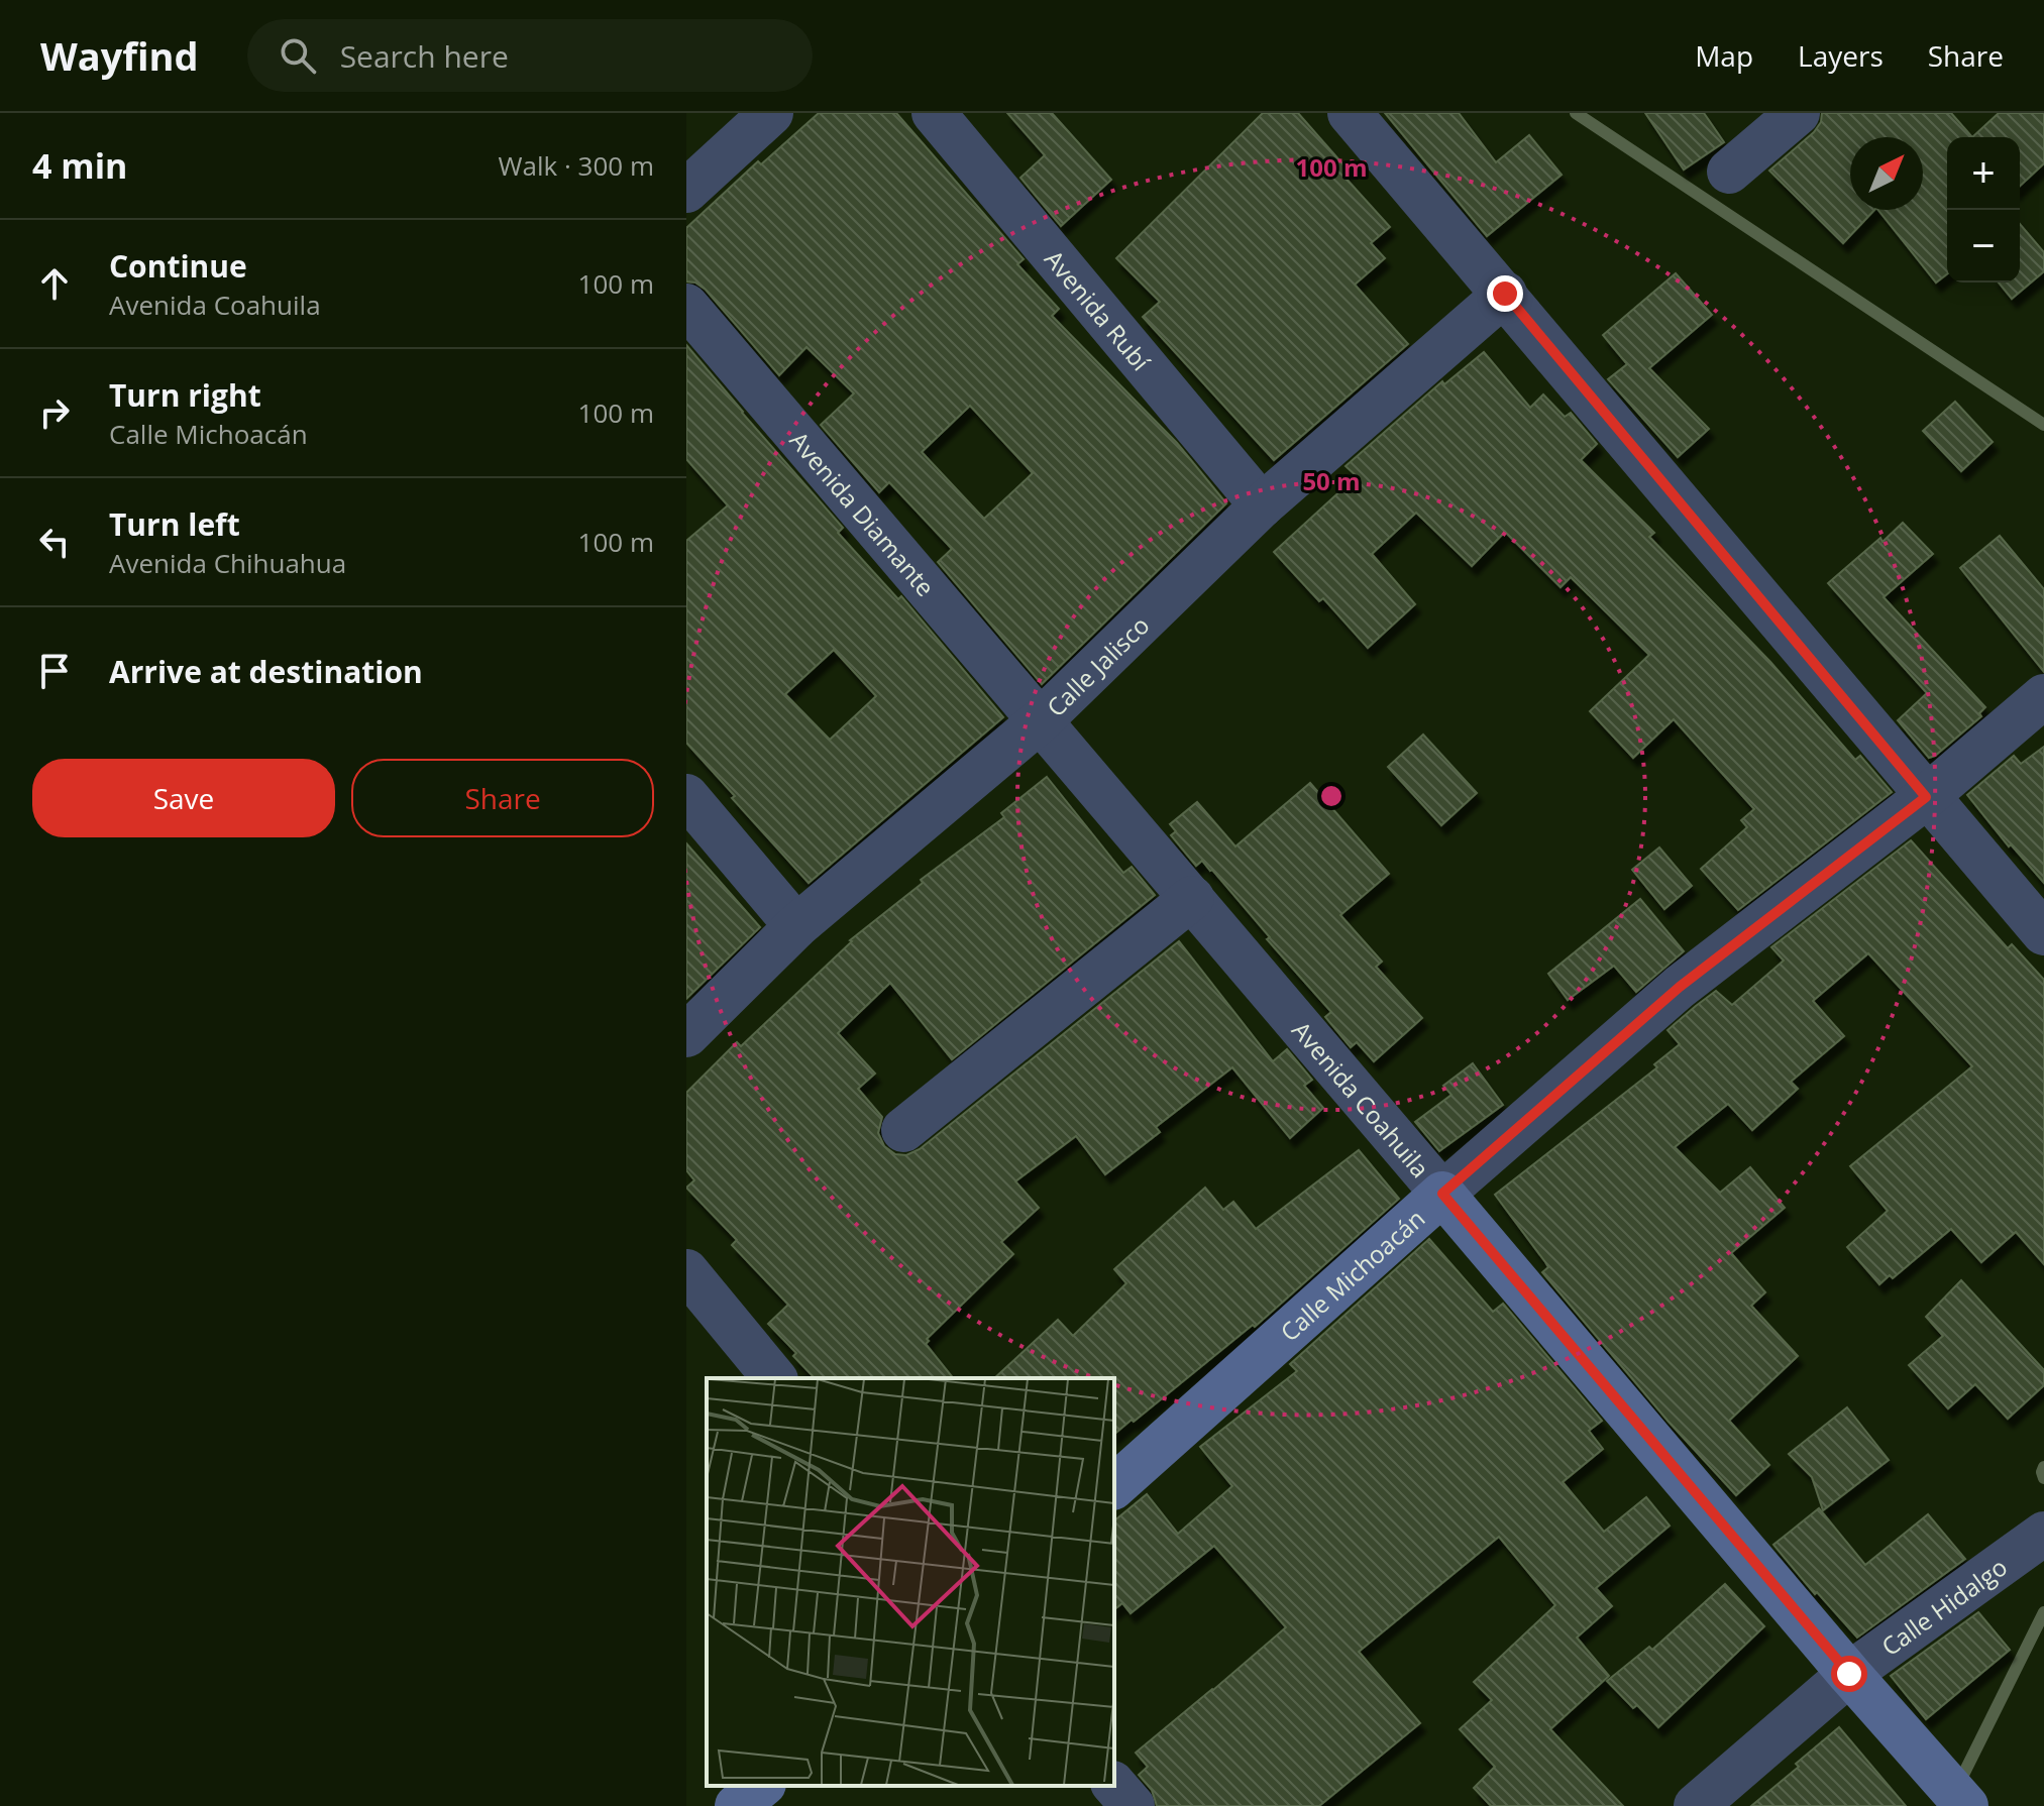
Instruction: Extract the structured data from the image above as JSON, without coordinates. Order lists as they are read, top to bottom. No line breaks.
{"streets":{"street":["Avenida Rubí","Avenida Diamante","Calle Jalisco","Avenida Coahuila","Calle Michoacán","Calle Hidalgo"]},"crossings":[["Avenida Rubí","Calle Jalisco"],["Avenida Diamante","Calle Jalisco"],["Avenida Diamante","Avenida Coahuila"],["Calle Jalisco","Avenida Coahuila"],["Avenida Coahuila","Calle Michoacán"],["Avenida Coahuila","Calle Hidalgo"]],"north":"top right","page":{"header":"Wayfind","search":"Search here","nav":["Map","Layers","Share"],"heading":["4 min","Walk · 300 m"],"map_buttons":["+","−"],"list":[["Continue","Avenida Coahuila","100 m"],["Turn right","Calle Michoacán","100 m"],["Turn left","Avenida Chihuahua","100 m"],"Arrive at destination"],"buttons":["Save","Share"]},"rings":["100 m","50 m"]}
